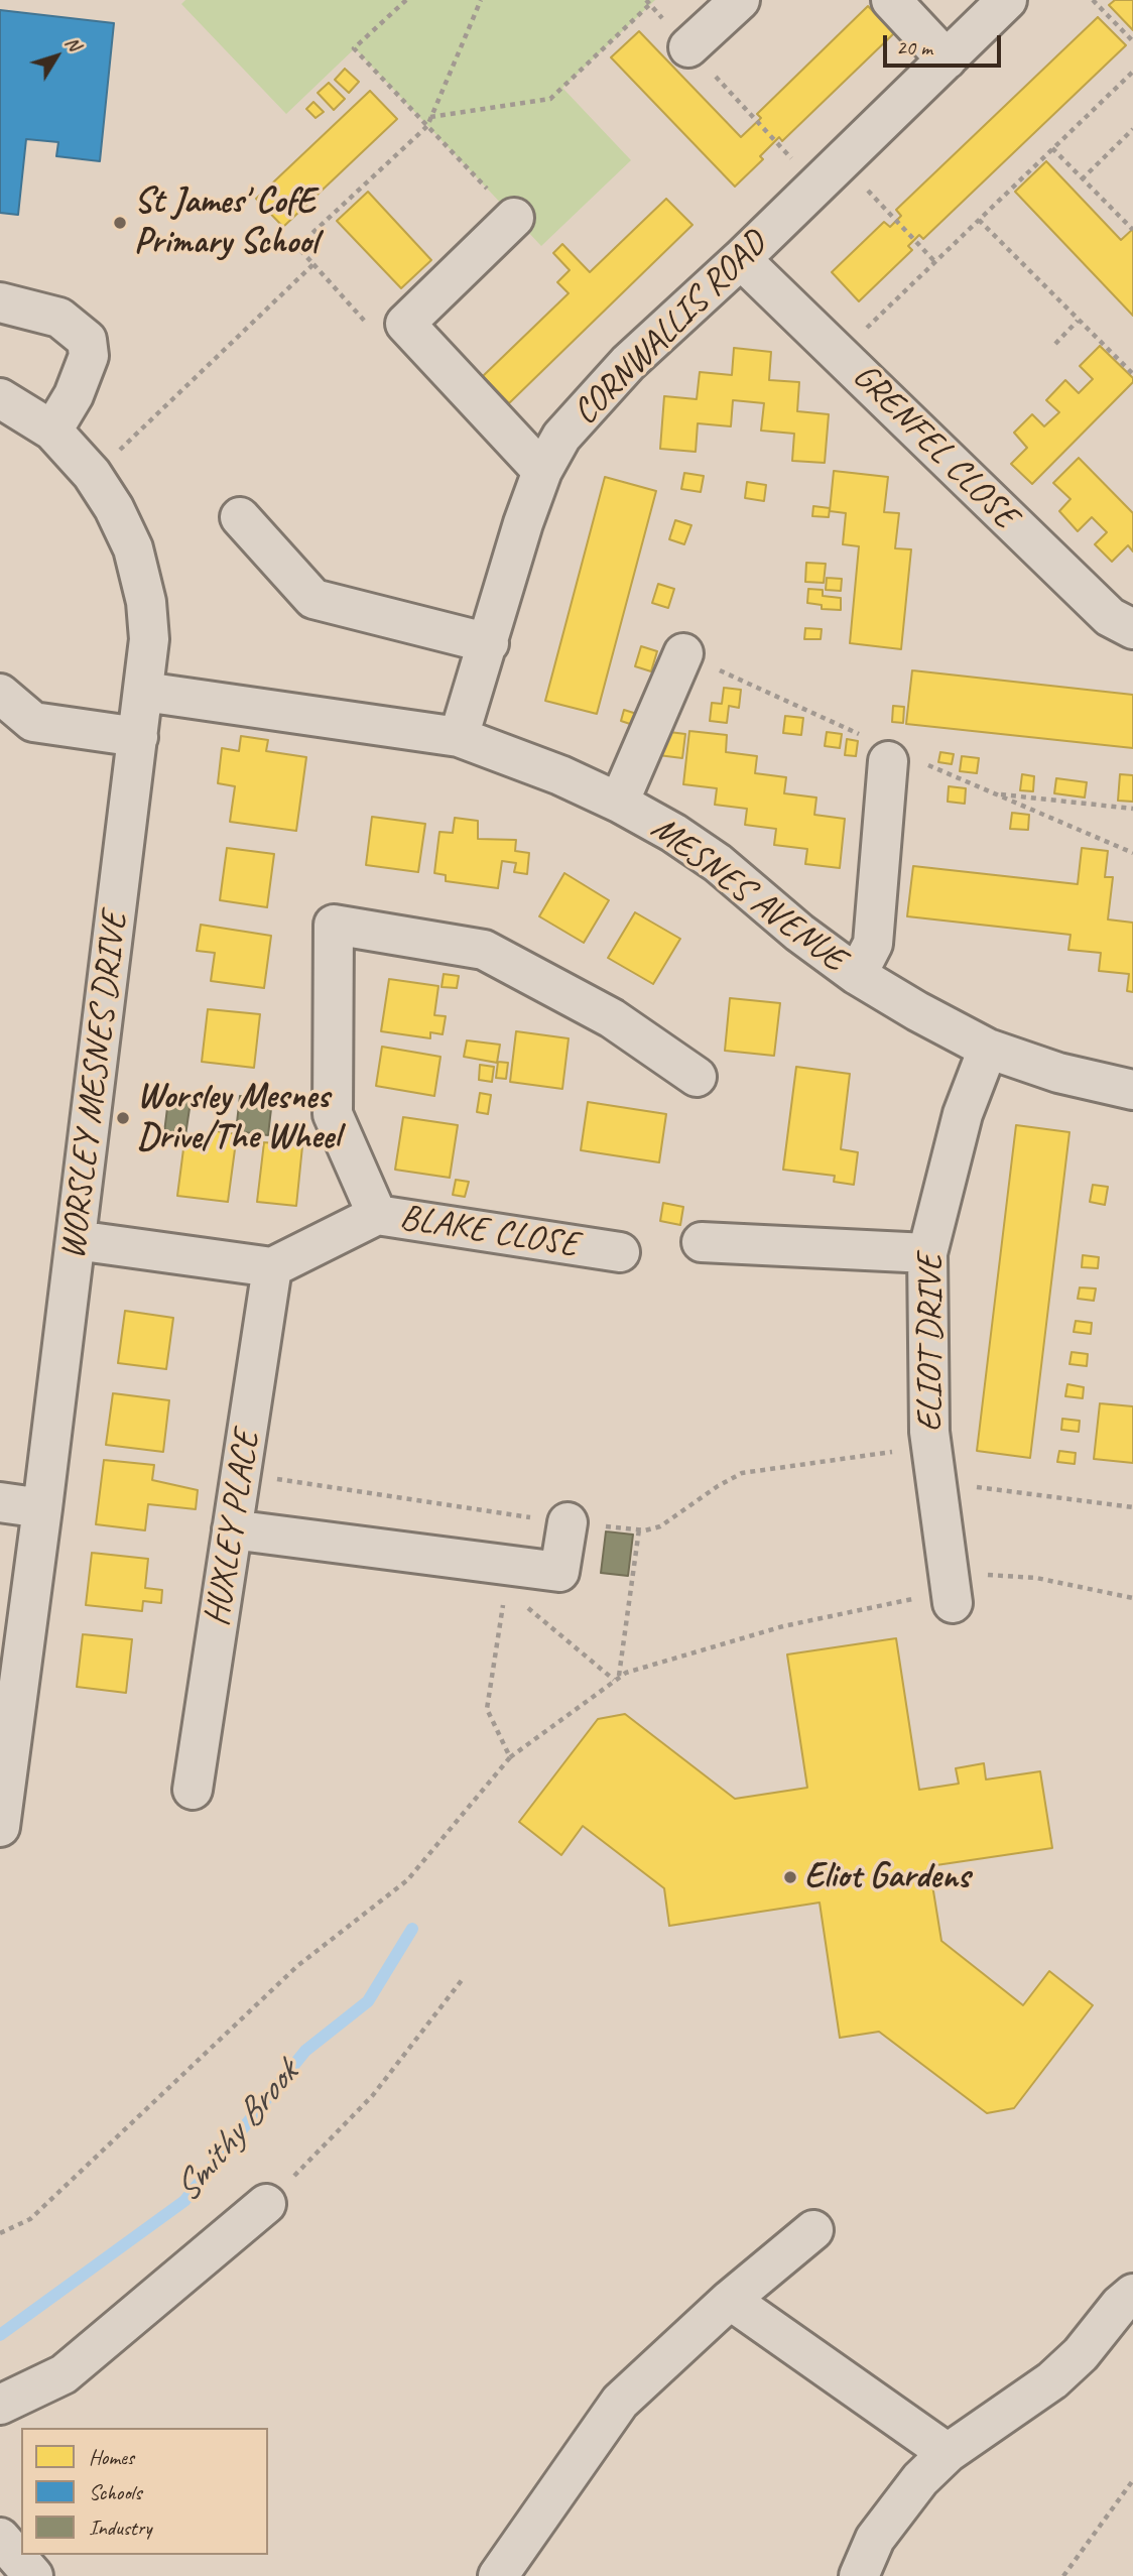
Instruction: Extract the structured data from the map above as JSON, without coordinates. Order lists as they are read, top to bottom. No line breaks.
{"streets":{"street":["CORNWALLIS ROAD","GRENFEL CLOSE","MESNES AVENUE","WORSLEY MESNES DRIVE","BLAKE CLOSE","ELIOT DRIVE","HUXLEY PLACE"]},"crossings":[["CORNWALLIS ROAD","GRENFEL CLOSE"],["CORNWALLIS ROAD","MESNES AVENUE"],["MESNES AVENUE","WORSLEY MESNES DRIVE"],["MESNES AVENUE","ELIOT DRIVE"],["BLAKE CLOSE","HUXLEY PLACE"]],"water":["Smithy Brook"],"places":["St James' CofE Primary School","Worsley Mesnes Drive/The Wheel","Eliot Gardens"],"legend":["Homes","Schools","Industry"],"scale_bar":"20 m","north":"top right"}
